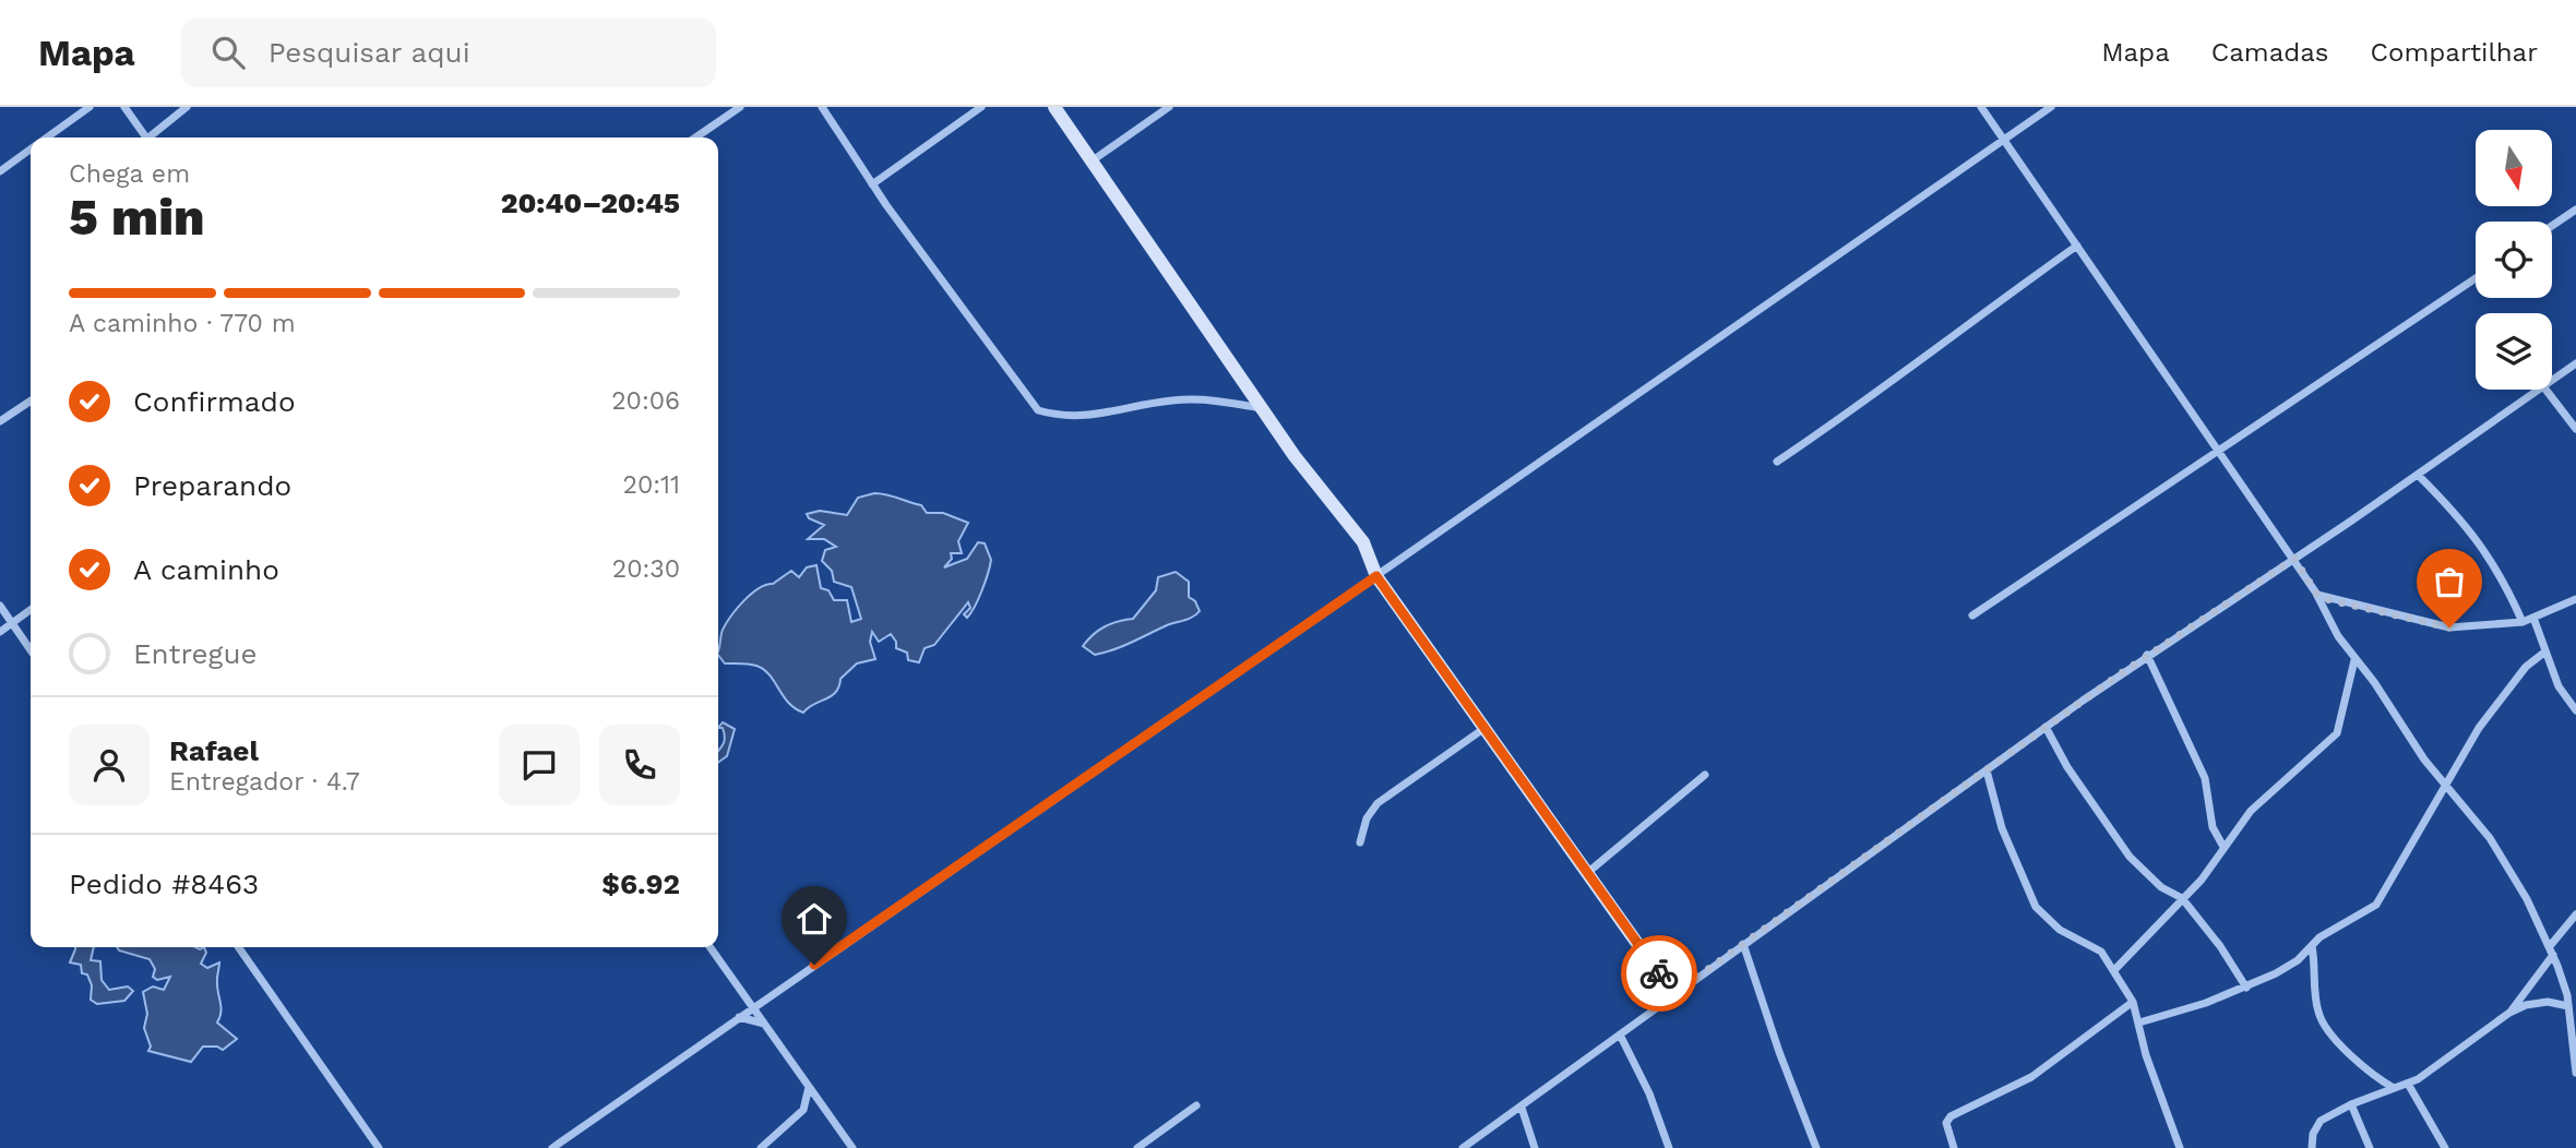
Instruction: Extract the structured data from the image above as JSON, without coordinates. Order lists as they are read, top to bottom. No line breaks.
{"north":"bottom","page":{"header":"Mapa","search":"Pesquisar aqui","nav":["Mapa","Camadas","Compartilhar"],"heading":["5 min","Chega em","20:40–20:45"],"panel":["Rafael","Entregador · 4.7","Pedido #8463","$6.92"],"bar":"A caminho · 770 m","list":[["Confirmado","20:06"],["Preparando","20:11"],["A caminho","20:30"],"Entregue"]}}
